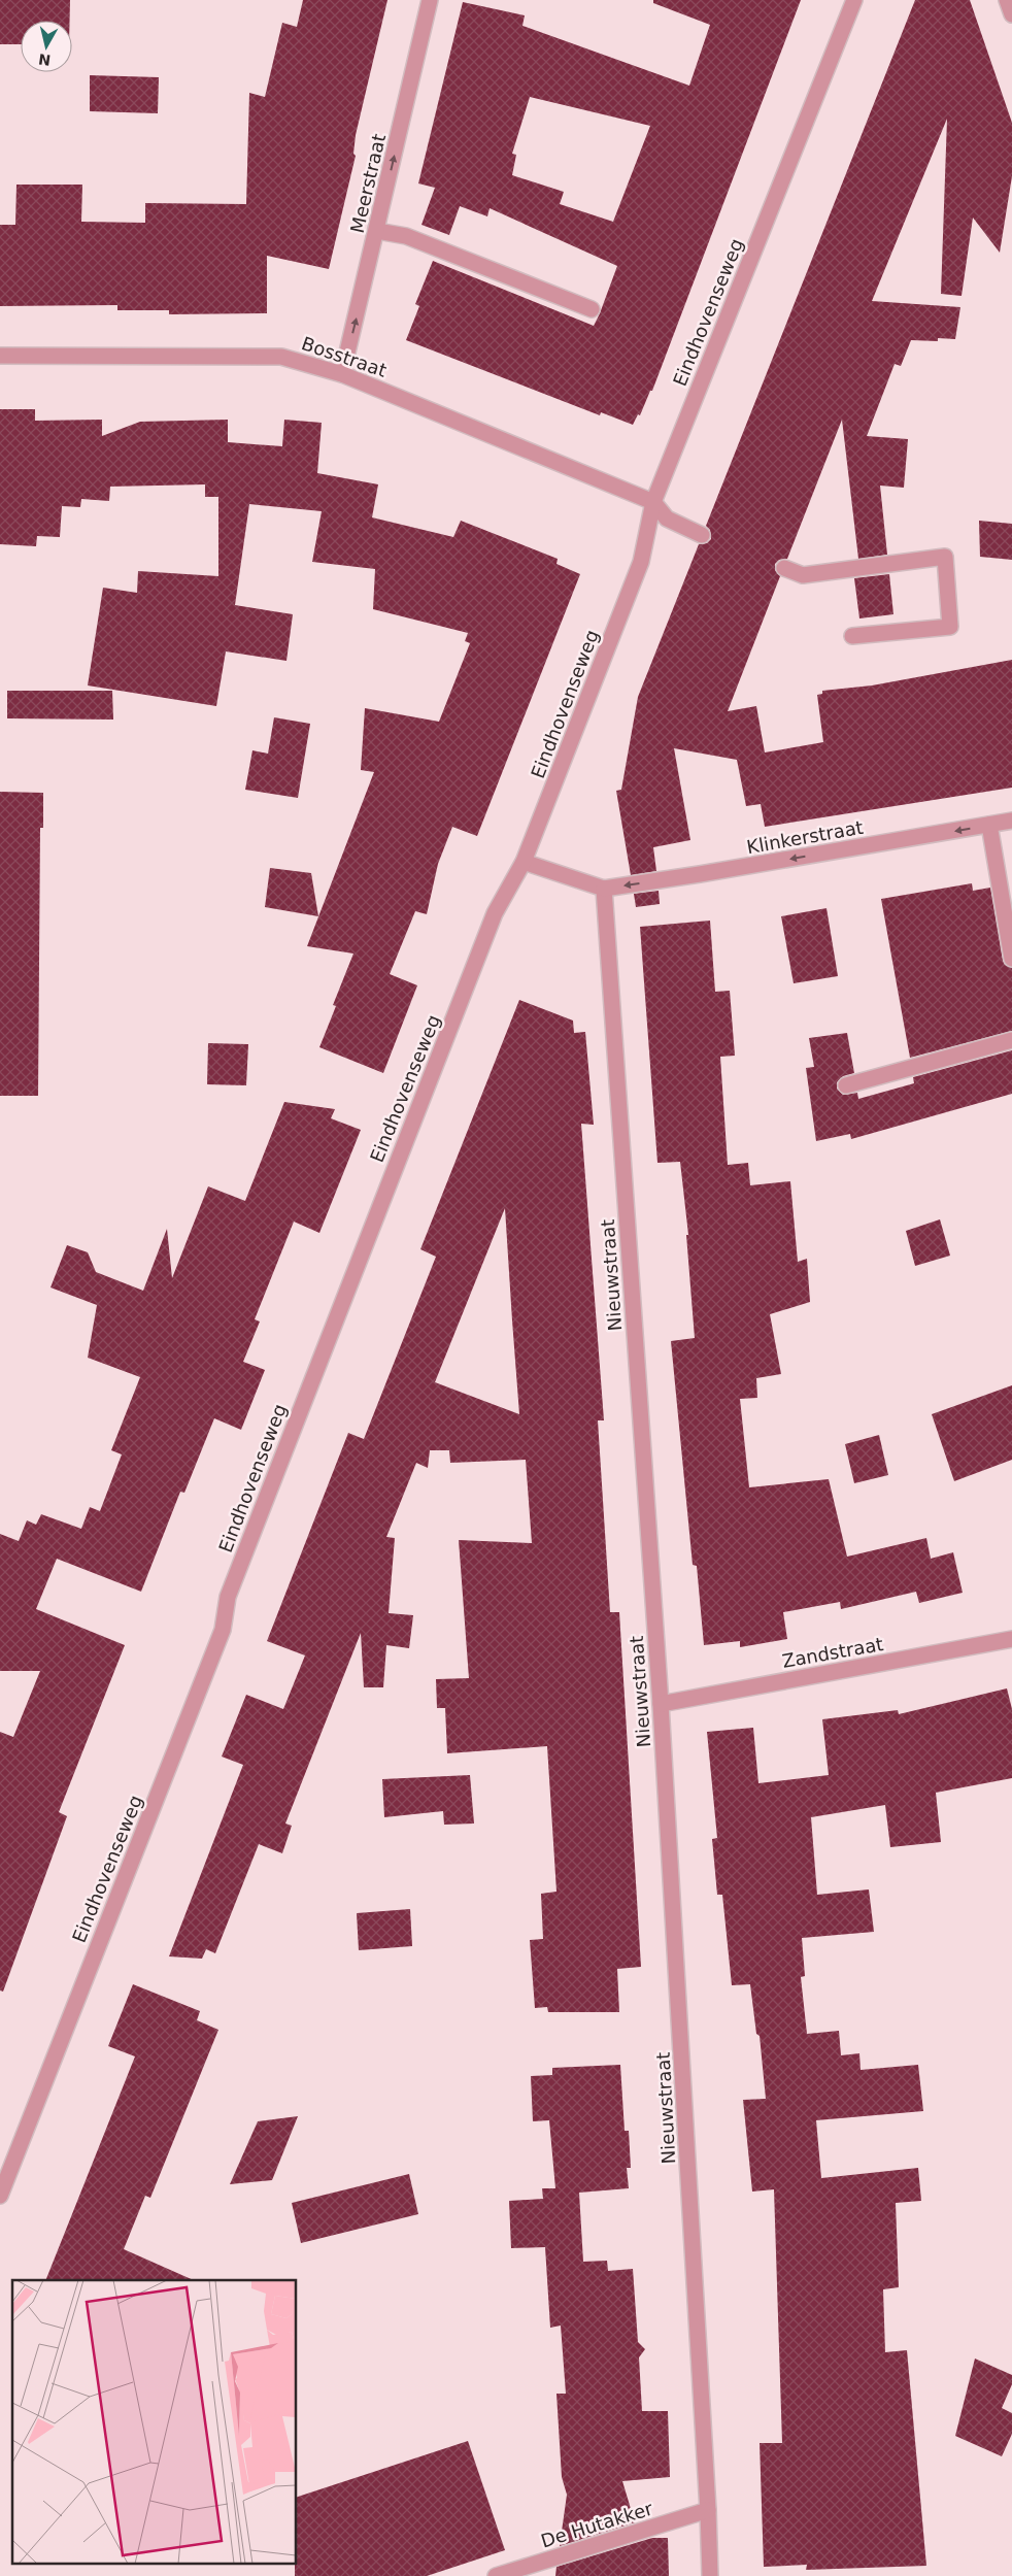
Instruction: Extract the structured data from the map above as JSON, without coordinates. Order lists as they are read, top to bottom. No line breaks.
{"streets":{"street":["Meerstraat","Eindhovenseweg","Bosstraat","Klinkerstraat","Nieuwstraat","Zandstraat","De Hutakker"]},"crossings":[["Meerstraat","Bosstraat"],["Eindhovenseweg","Bosstraat"],["Klinkerstraat","Nieuwstraat"],["Nieuwstraat","Zandstraat"],["Nieuwstraat","De Hutakker"]],"one_way":["Meerstraat","Klinkerstraat"],"north":"bottom"}
